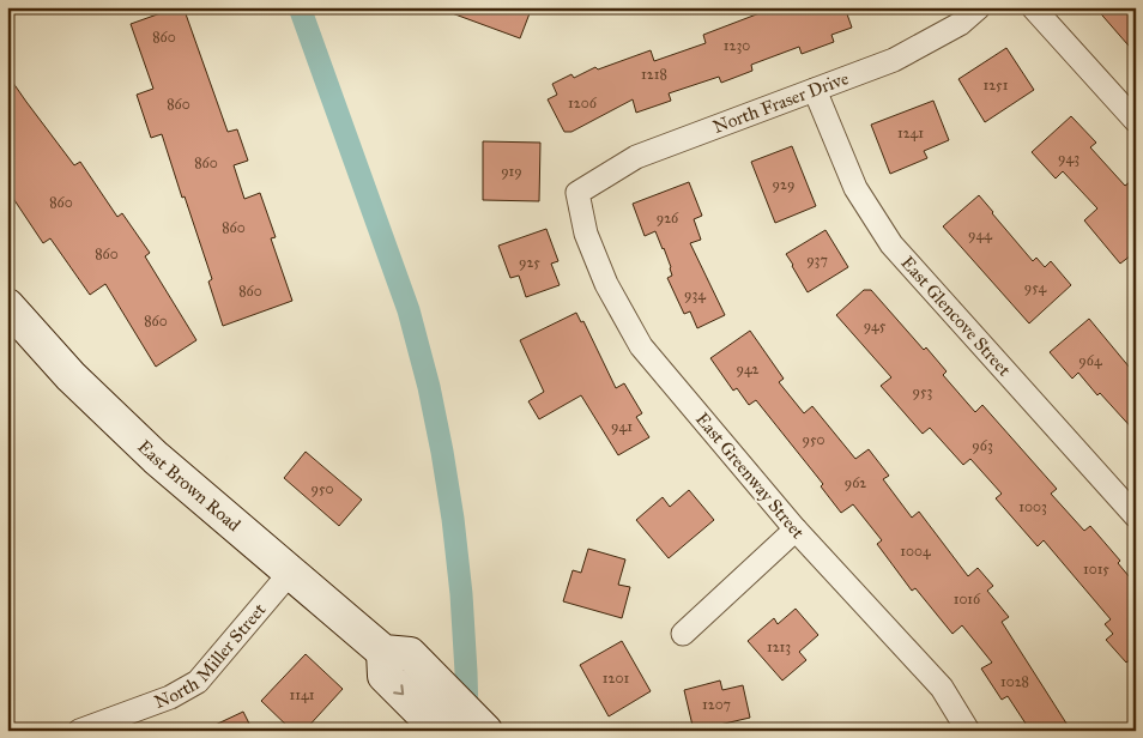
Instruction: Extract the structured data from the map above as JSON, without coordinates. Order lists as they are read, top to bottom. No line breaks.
{"streets":{"main road":["East Brown Road"],"street":["North Fraser Drive","East Glencove Street","East Greenway Street","North Miller Street"]},"crossings":[["North Fraser Drive","East Glencove Street"],["North Fraser Drive","East Greenway Street"],["East Brown Road","North Miller Street"]],"house_numbers":["860","1230","1218","1251","1206","860","1241","943","860","919","929","860","926","860","944","860","937","925","954","860","934","860","945","964","942","953","941","950","963","962","950","1003","1004","1015","1016","1213","1201","1028","1141","1207"]}
